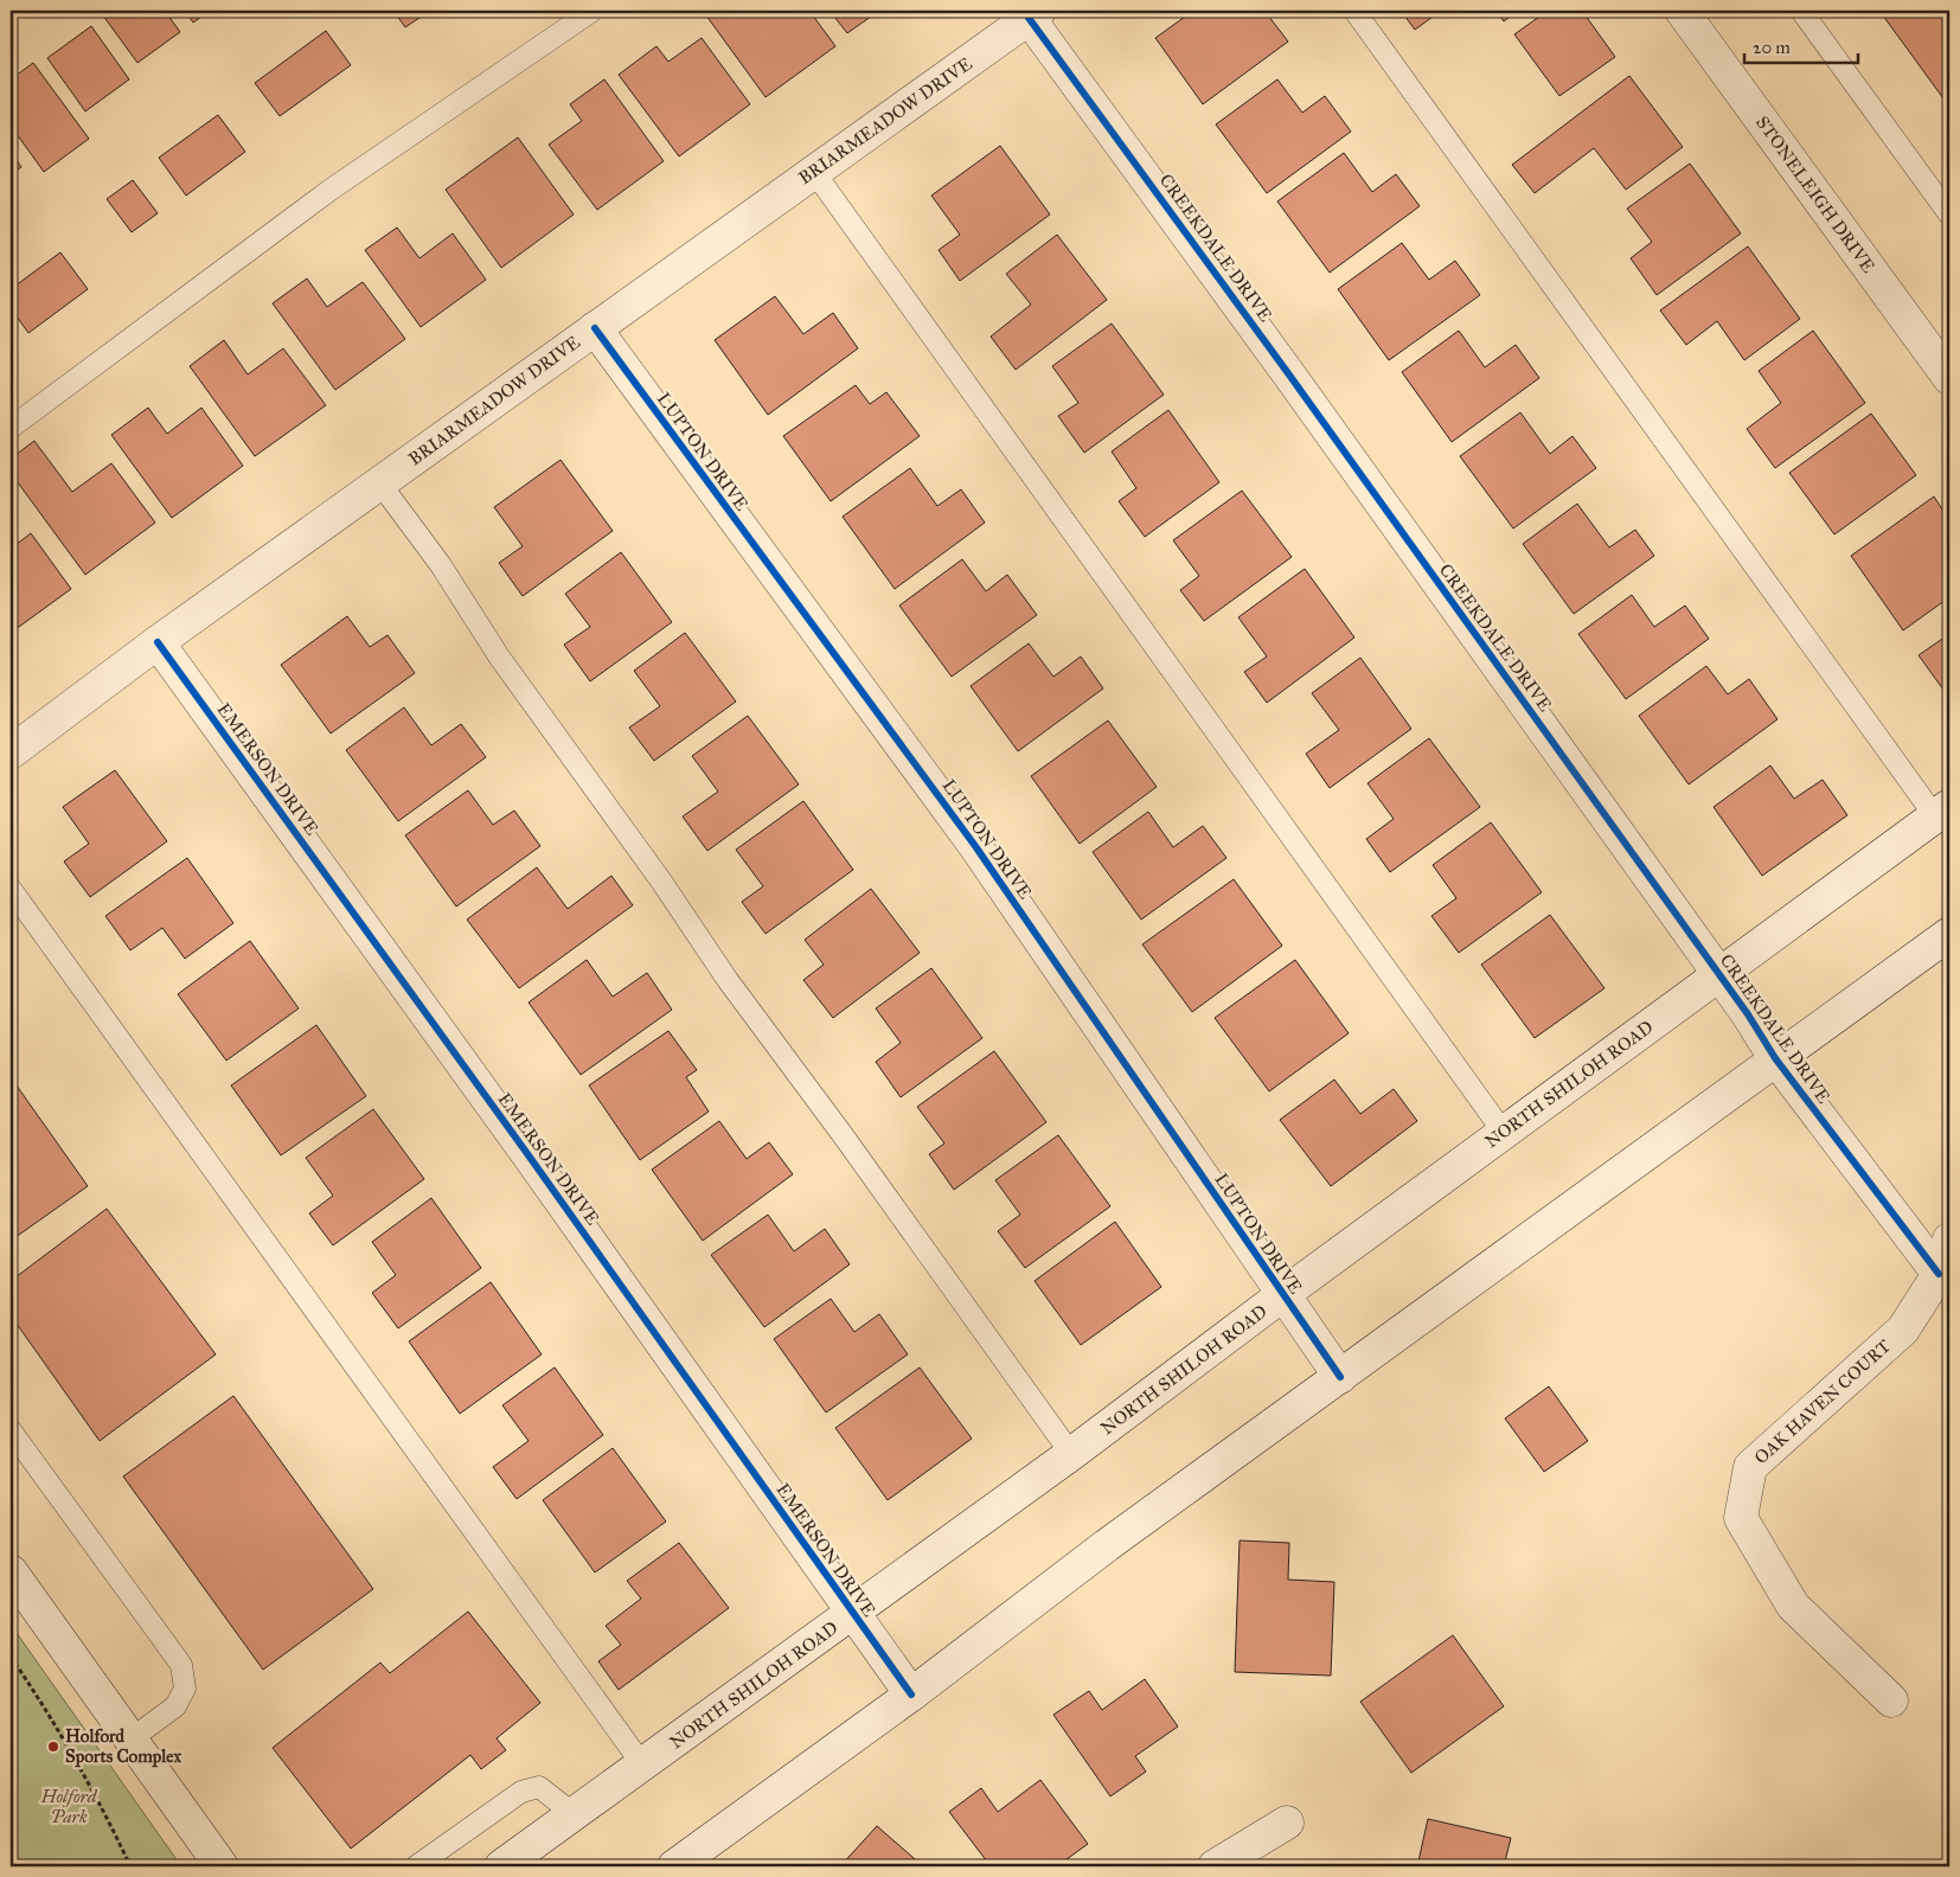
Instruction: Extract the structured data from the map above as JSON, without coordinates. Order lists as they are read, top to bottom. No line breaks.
{"streets":{"street":["BRIARMEADOW DRIVE","STONELEIGH DRIVE","CREEKDALE DRIVE","LUPTON DRIVE","EMERSON DRIVE","NORTH SHILOH ROAD","OAK HAVEN COURT"]},"crossings":[["BRIARMEADOW DRIVE","CREEKDALE DRIVE"],["BRIARMEADOW DRIVE","LUPTON DRIVE"],["BRIARMEADOW DRIVE","EMERSON DRIVE"],["CREEKDALE DRIVE","NORTH SHILOH ROAD"],["CREEKDALE DRIVE","OAK HAVEN COURT"],["LUPTON DRIVE","NORTH SHILOH ROAD"],["EMERSON DRIVE","NORTH SHILOH ROAD"]],"parks":["Holford Park"],"places":["Holford Sports Complex"],"scale_bar":"20 m"}
